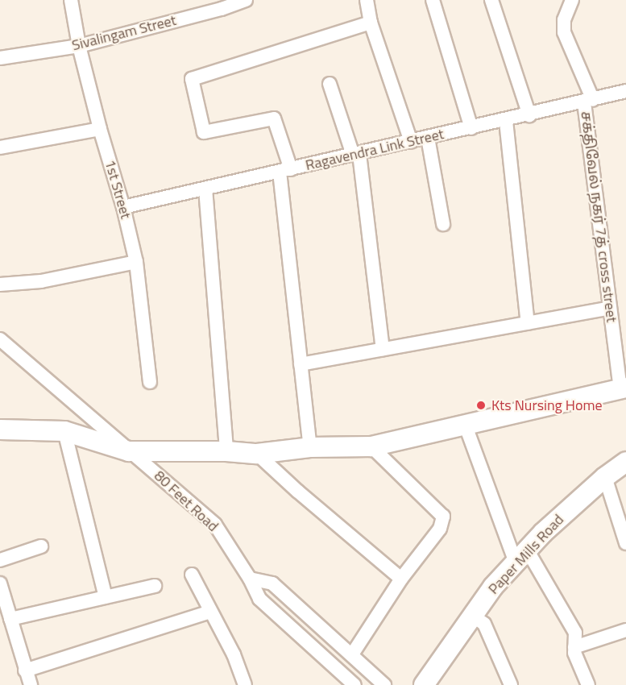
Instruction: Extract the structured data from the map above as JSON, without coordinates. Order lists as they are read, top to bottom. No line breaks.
{"streets":{"main road":["Paper Mills Road"],"street":["Sivalingam Street","Ragavendra Link Street","1st Street","சக்திவேல் நகர் 7த் cross street","80 Feet Road"]},"crossings":[["Sivalingam Street","1st Street"],["Ragavendra Link Street","1st Street"],["Ragavendra Link Street","சக்திவேல் நகர் 7த் cross street"]],"places":["Kts Nursing Home"]}
